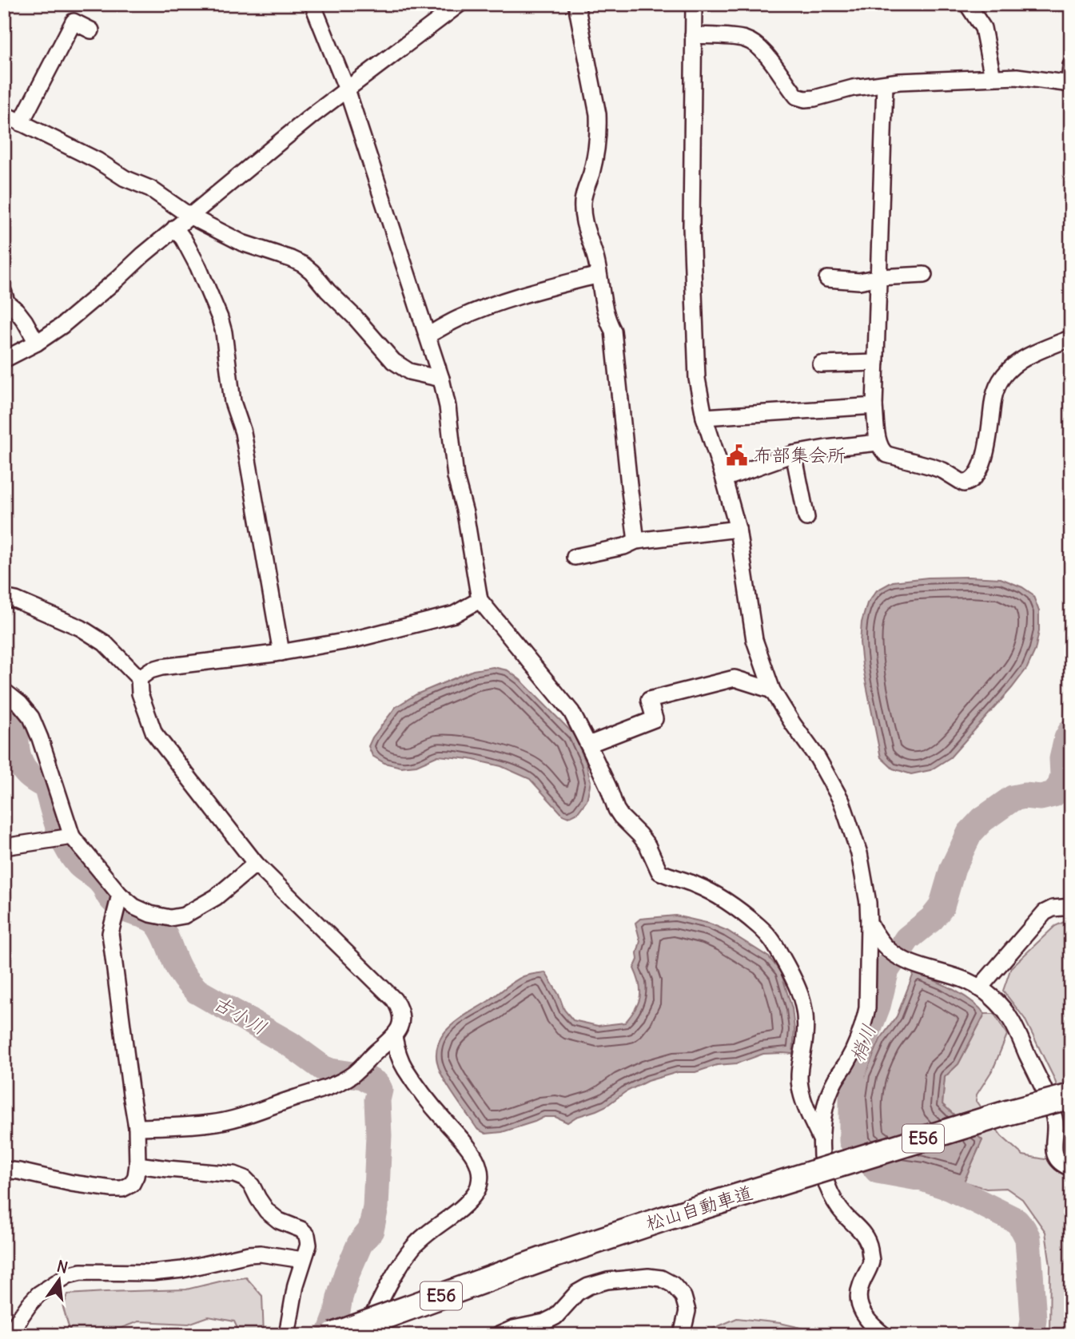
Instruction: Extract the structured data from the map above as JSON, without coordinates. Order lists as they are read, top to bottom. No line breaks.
{"streets":{"highway":["E56","松山自動車道"]},"water":["古小川","梢川"],"places":{"public building":["布部集会所"]},"north":"top"}
